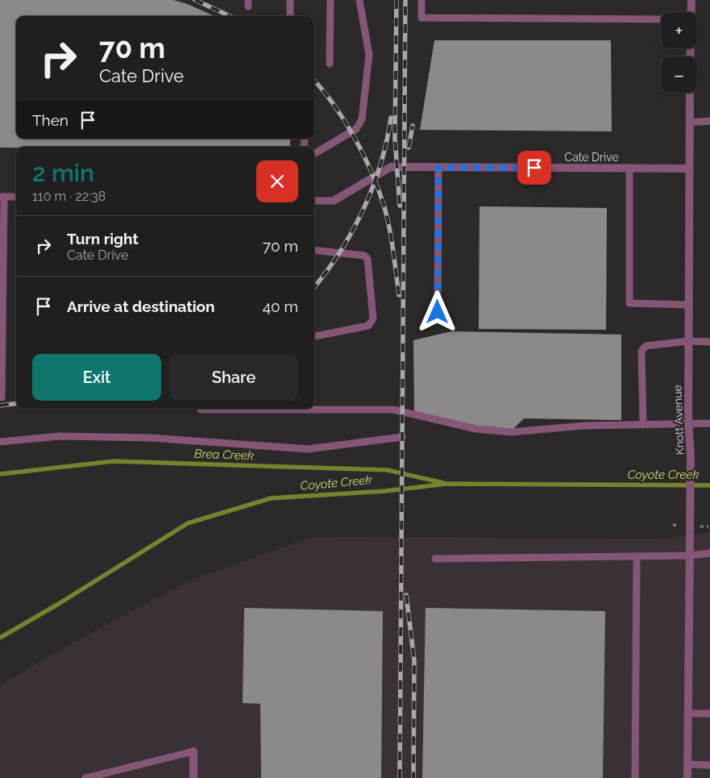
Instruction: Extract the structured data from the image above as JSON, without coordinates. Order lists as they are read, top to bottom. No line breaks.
{"streets":{"street":["Cate Drive","Knott Avenue"]},"crossings":[["Cate Drive","Knott Avenue"]],"water":["Brea Creek","Coyote Creek"],"page":{"map_buttons":["+","−"],"turn":["70 m","Cate Drive"],"then":"Then","heading":["2 min","110 m · 22:38"],"list":[{"name":"Turn right","note":"Cate Drive","value":"70 m"},{"name":"Arrive at destination","value":"40 m"}],"buttons":["Exit","Share"]}}
